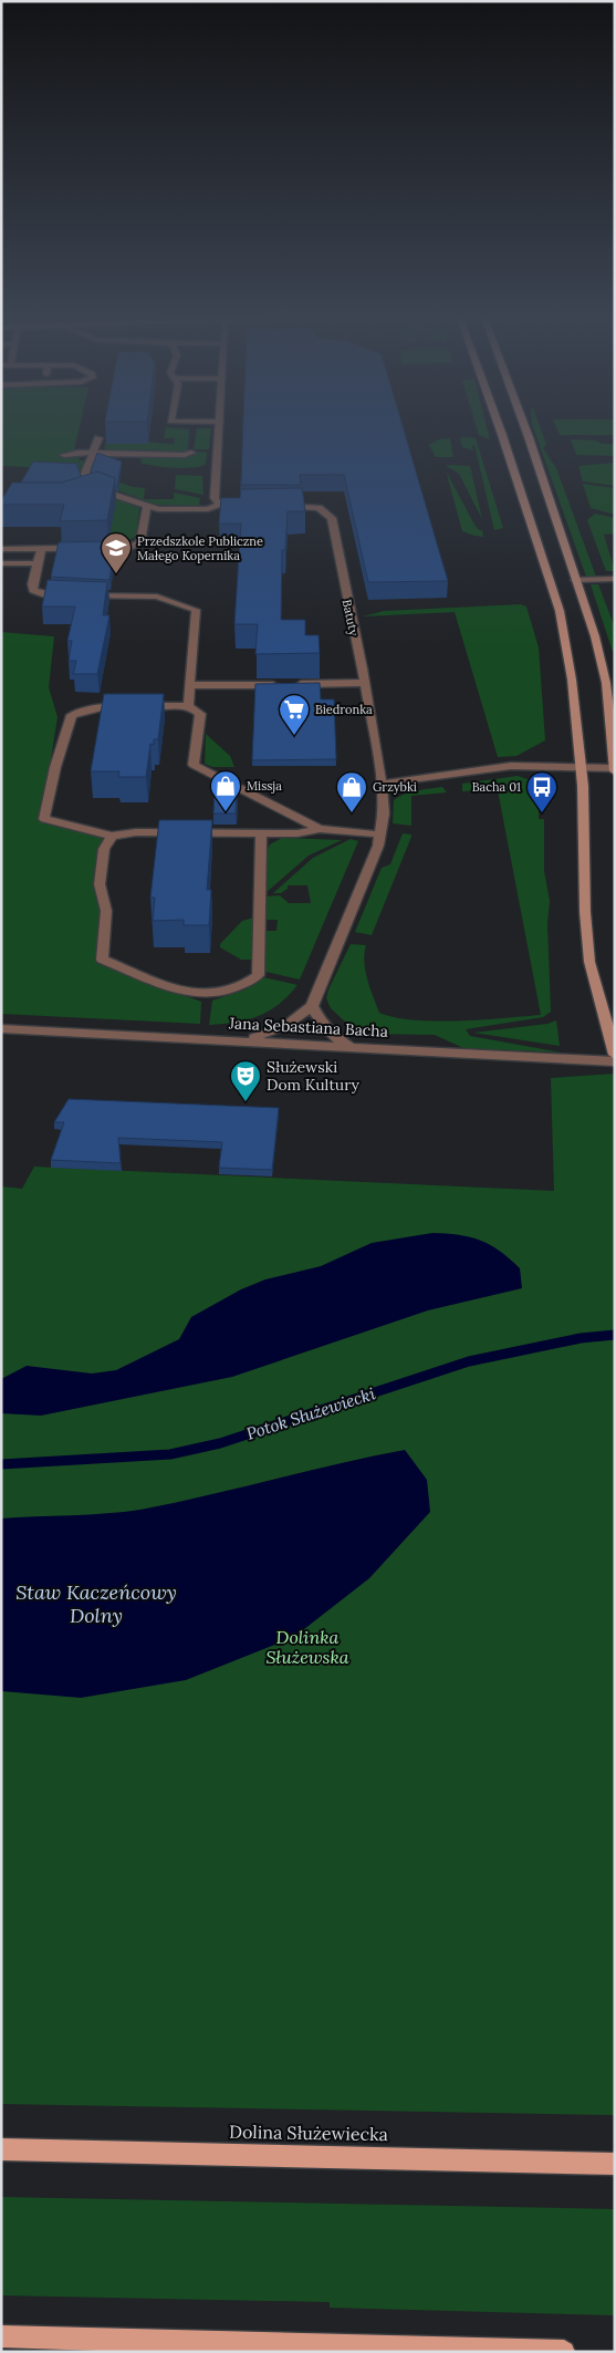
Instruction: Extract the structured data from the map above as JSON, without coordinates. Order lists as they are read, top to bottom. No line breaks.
{"streets":{"main road":["Dolina Służewiecka"],"street":["Batuty","Jana Sebastiana Bacha"]},"crossings":[["Batuty","Jana Sebastiana Bacha"]],"water":["Potok Służewiecki","Staw Kaczeńcowy Dolny"],"parks":["Dolinka Służewska"],"places":{"school or university":["Przedszkole Publiczne Małego Kopernika"],"supermarket":["Biedronka"],"shop":["Missja","Grzybki"],"bus stop":["Bacha 01"],"theatre":["Służewski Dom Kultury"]}}
